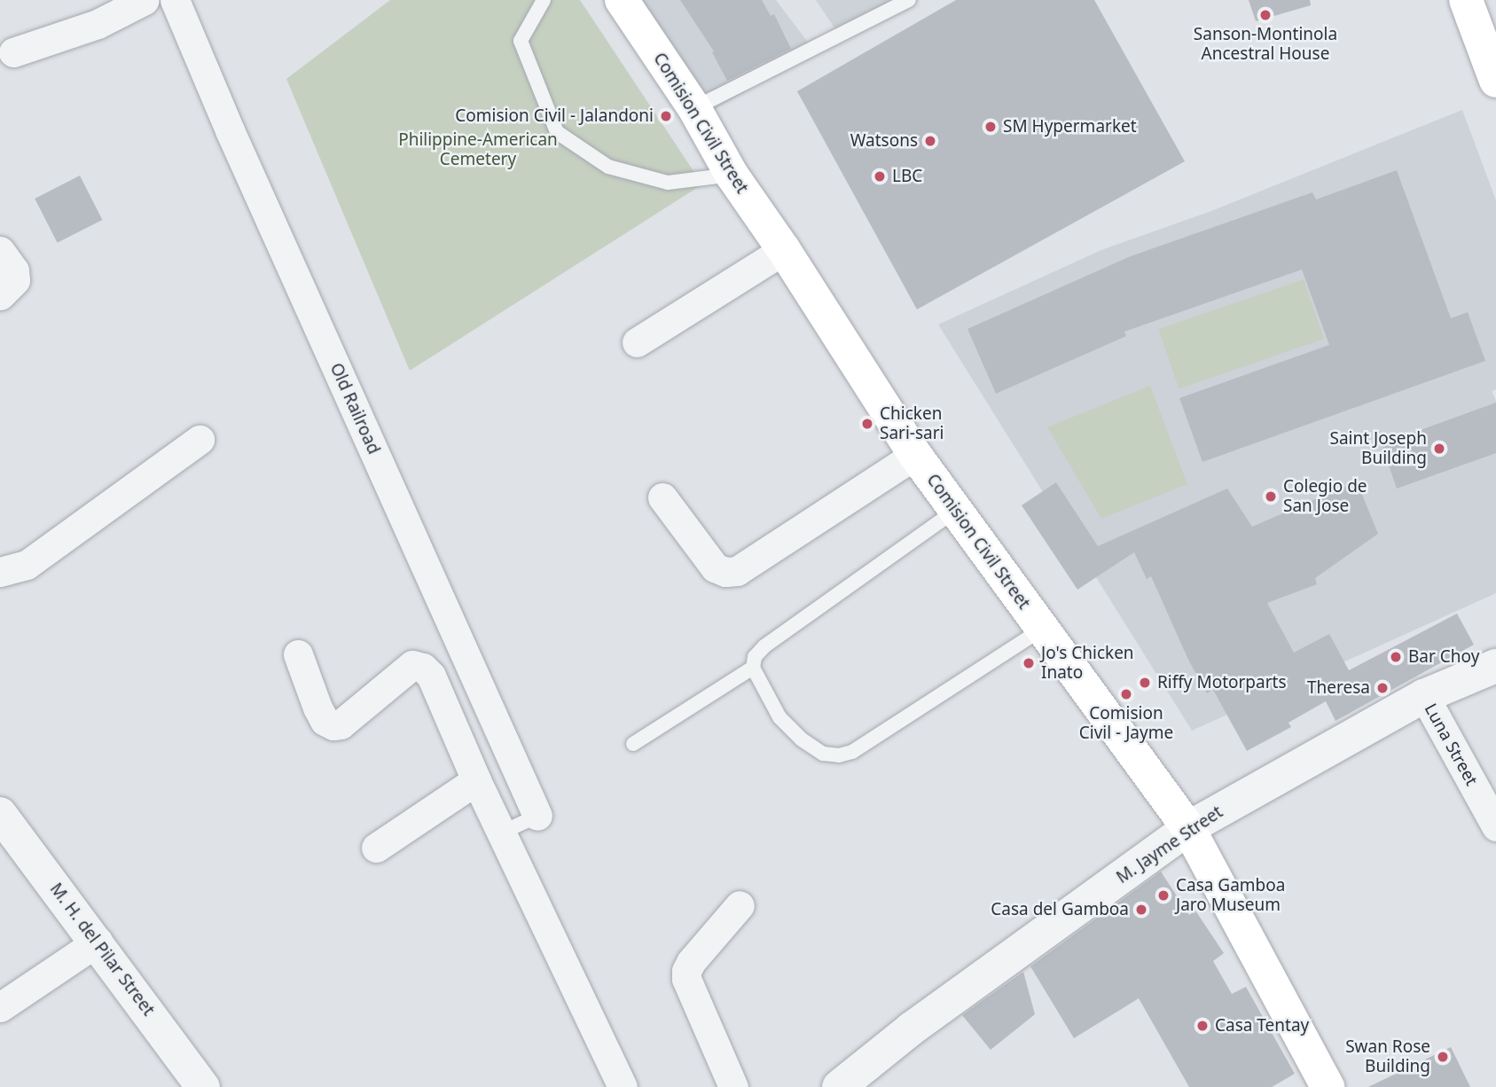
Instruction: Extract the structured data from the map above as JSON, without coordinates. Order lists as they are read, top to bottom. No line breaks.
{"streets":{"main road":["Comision Civil Street"],"street":["Old Railroad","Luna Street","M. Jayme Street","M. H. del Pilar Street"]},"crossings":[["Comision Civil Street","M. Jayme Street"],["Luna Street","M. Jayme Street"]],"parks":["Philippine-American Cemetery"],"places":["Sanson-Montinola Ancestral House","Comision Civil - Jalandoni","SM Hypermarket","Watsons","LBC","Chicken Sari-sari","Saint Joseph Building","Colegio de San Jose","Bar Choy","Jo's Chicken Inato","Riffy Motorparts","Theresa","Comision Civil - Jayme","Casa Gamboa Jaro Museum","Casa del Gamboa","Casa Tentay","Swan Rose Building"]}
